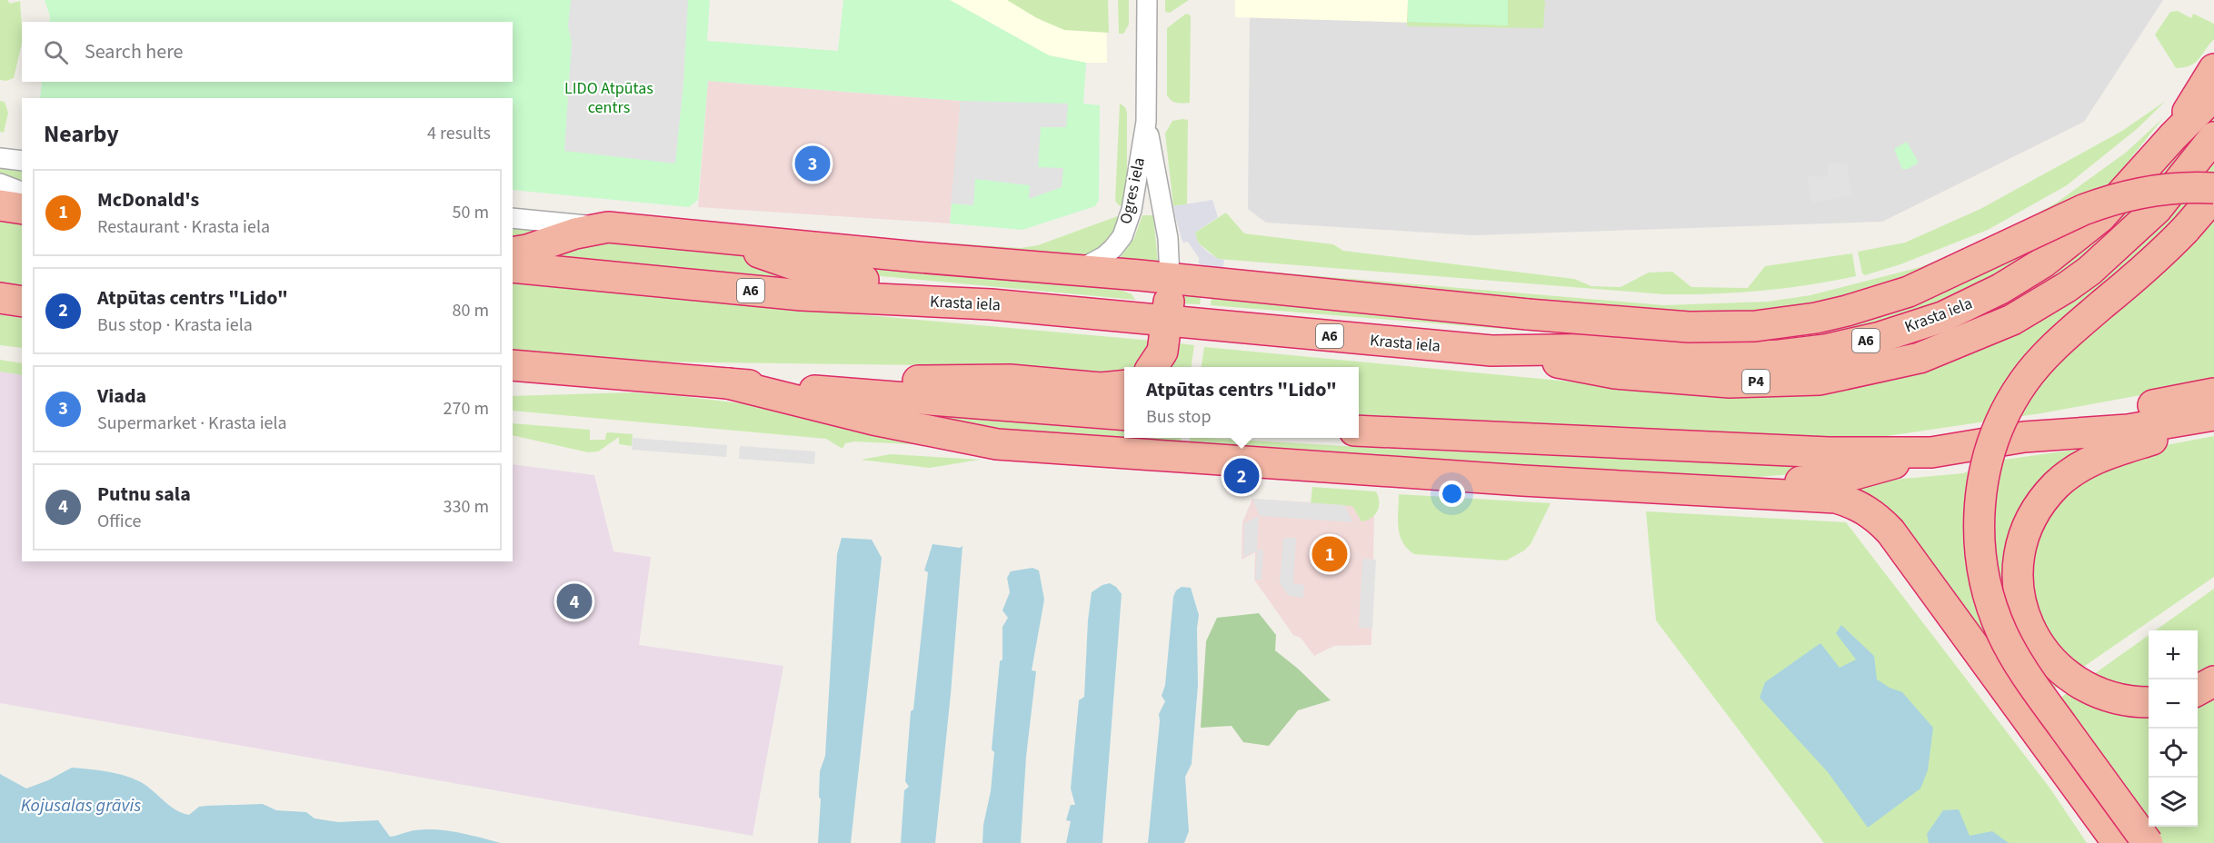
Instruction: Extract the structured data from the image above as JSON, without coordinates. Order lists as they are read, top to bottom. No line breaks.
{"streets":{"highway":["A6","Krasta iela","P4"],"street":["Ogres iela"]},"crossings":[["Krasta iela","P4"]],"water":["Kojusalas grāvis"],"parks":["LIDO Atpūtas centrs"],"page":{"search":"Search here","heading":["Nearby","4 results"],"pins":["3","2","1","4"],"list":[{"mark":"1","name":"McDonald's","note":"Restaurant · Krasta iela","value":"50 m"},{"mark":"2","name":"Atpūtas centrs \"Lido\"","note":"Bus stop · Krasta iela","value":"80 m"},{"mark":"3","name":"Viada","note":"Supermarket · Krasta iela","value":"270 m"},{"mark":"4","name":"Putnu sala","note":"Office","value":"330 m"}],"popup":["Atpūtas centrs \"Lido\"","Bus stop"],"map_buttons":["+","−"]}}
